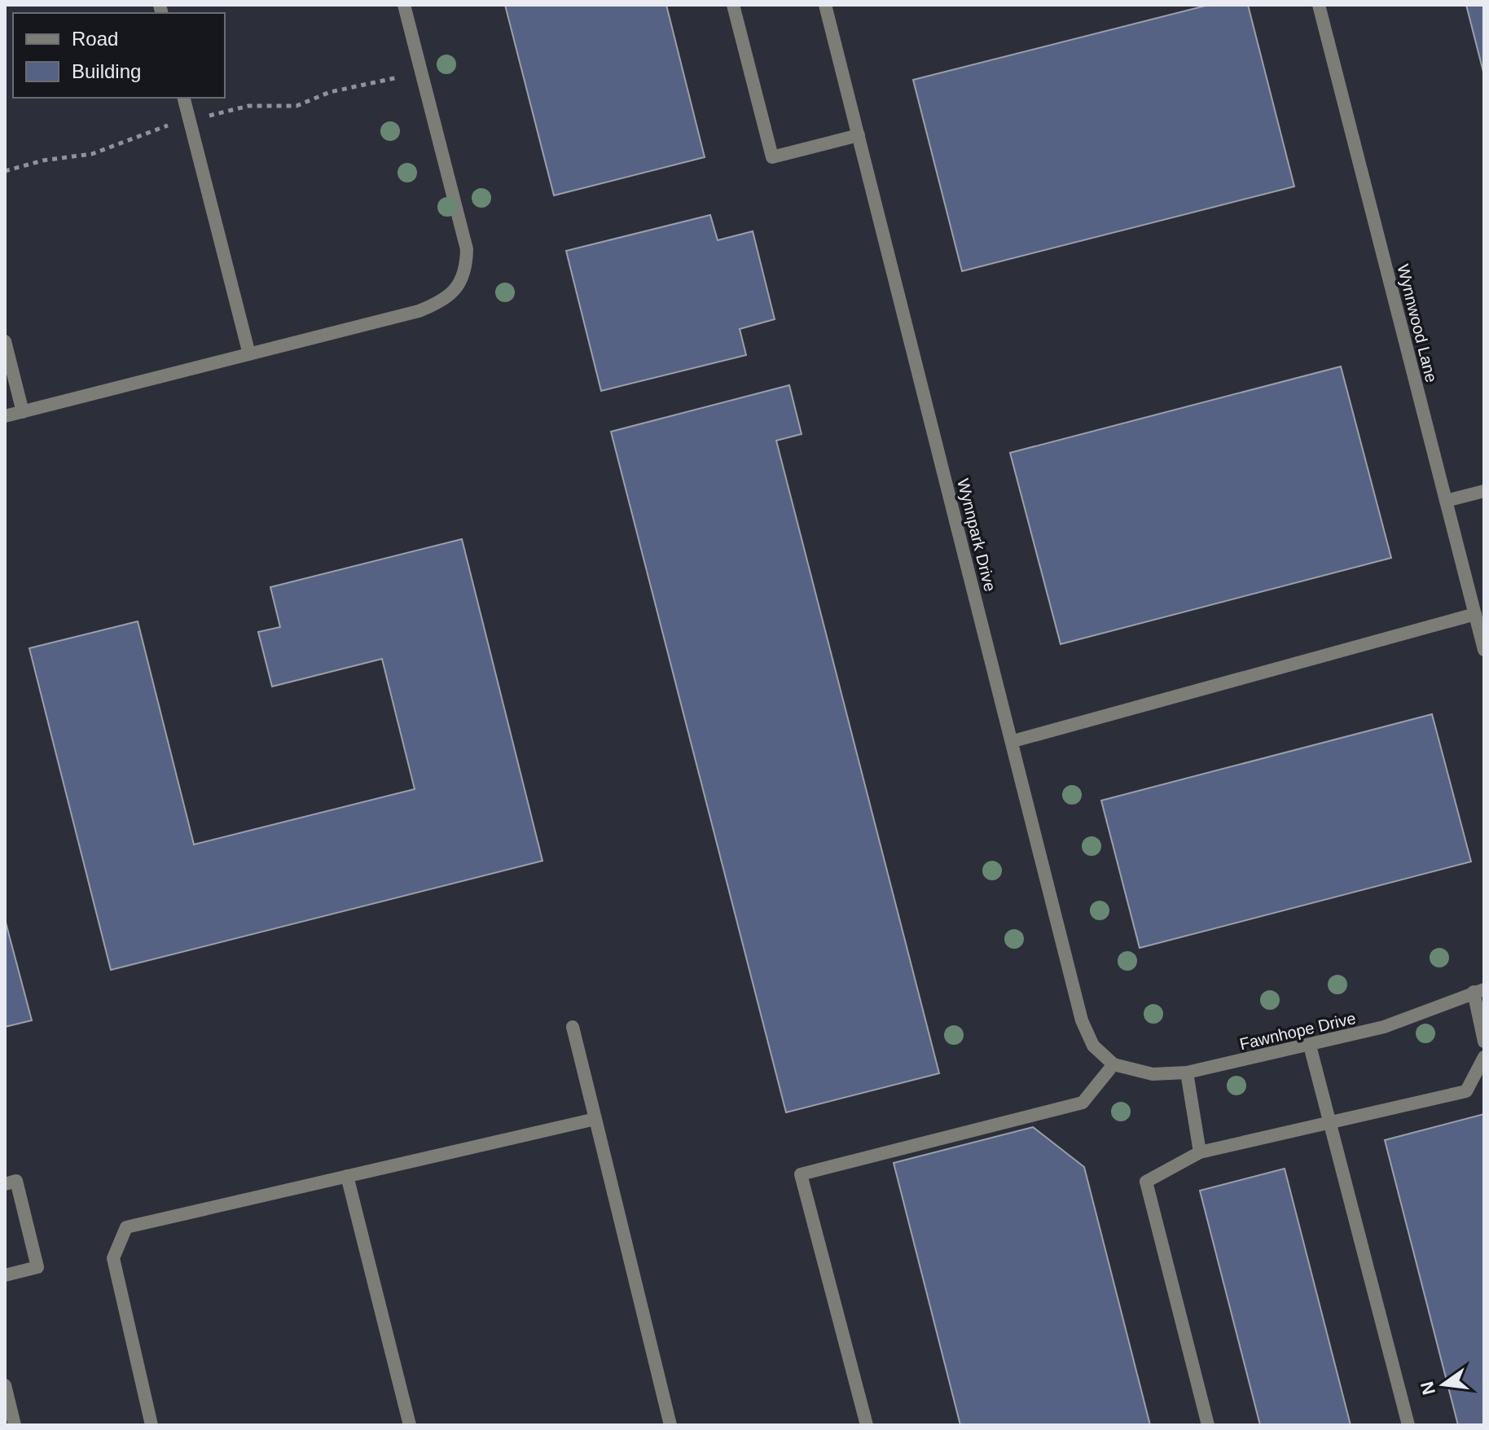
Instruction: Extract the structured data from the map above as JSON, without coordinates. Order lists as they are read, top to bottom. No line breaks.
{"streets":{"street":["Wynnwood Lane","Wynnpark Drive","Fawnhope Drive"]},"crossings":[["Wynnpark Drive","Fawnhope Drive"]],"legend":["Road","Building"],"north":"left"}
